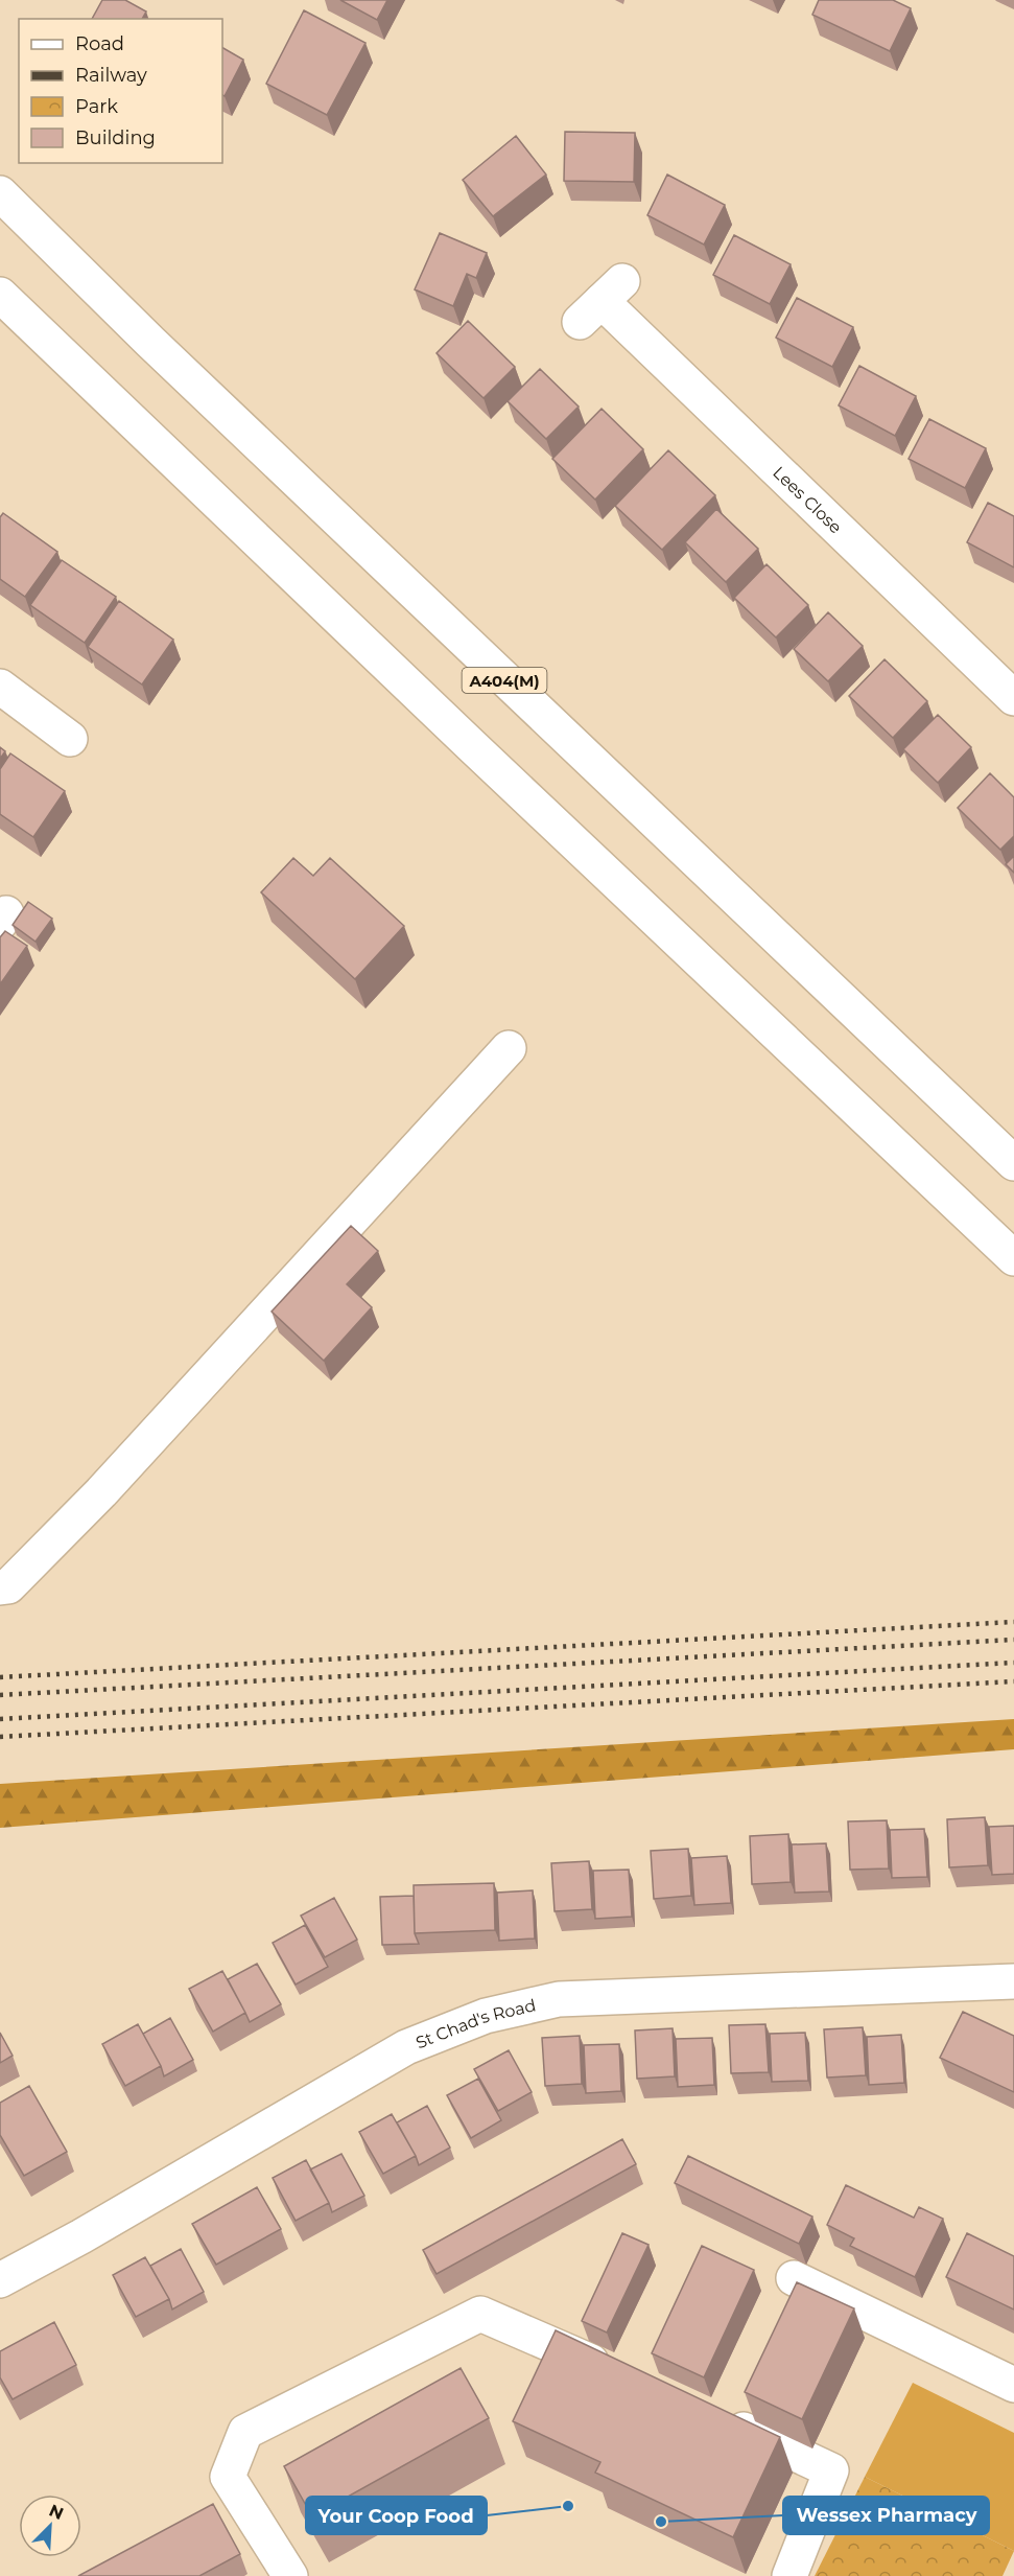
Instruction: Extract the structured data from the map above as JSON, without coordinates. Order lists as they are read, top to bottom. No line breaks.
{"streets":{"main road":["Lees Close","A404(M)","St Chad's Road"]},"places":["Your Coop Food","Wessex Pharmacy"],"legend":["Road","Railway","Park","Building"],"north":"top right"}
